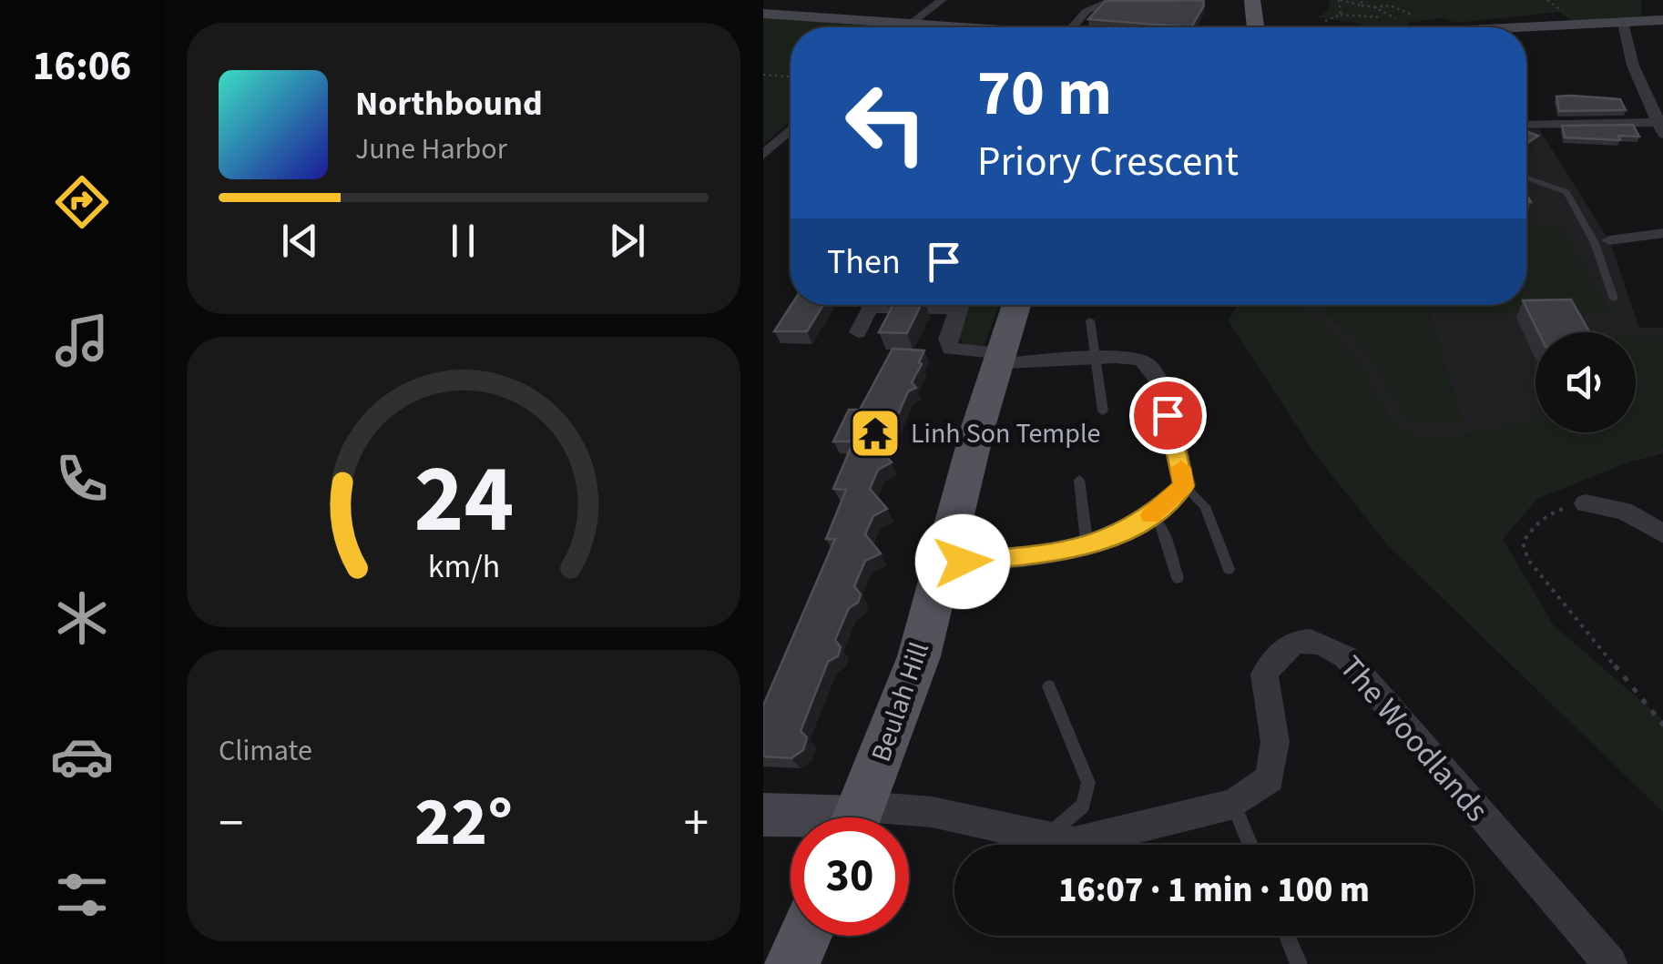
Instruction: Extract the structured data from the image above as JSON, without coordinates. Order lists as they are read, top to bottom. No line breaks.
{"streets":{"main road":["Beulah Hill"],"street":["The Woodlands"]},"places":{"temple":["Linh Son Temple"]},"page":{"tabs":"16:06","turn":["70 m","Priory Crescent"],"song":["Northbound","June Harbor"],"then":"Then","tile":"Climate","heat":["−","22°","+"],"limit":"30","trip":"16:07 · 1 min · 100 m","gauge":["24","km/h"]}}
